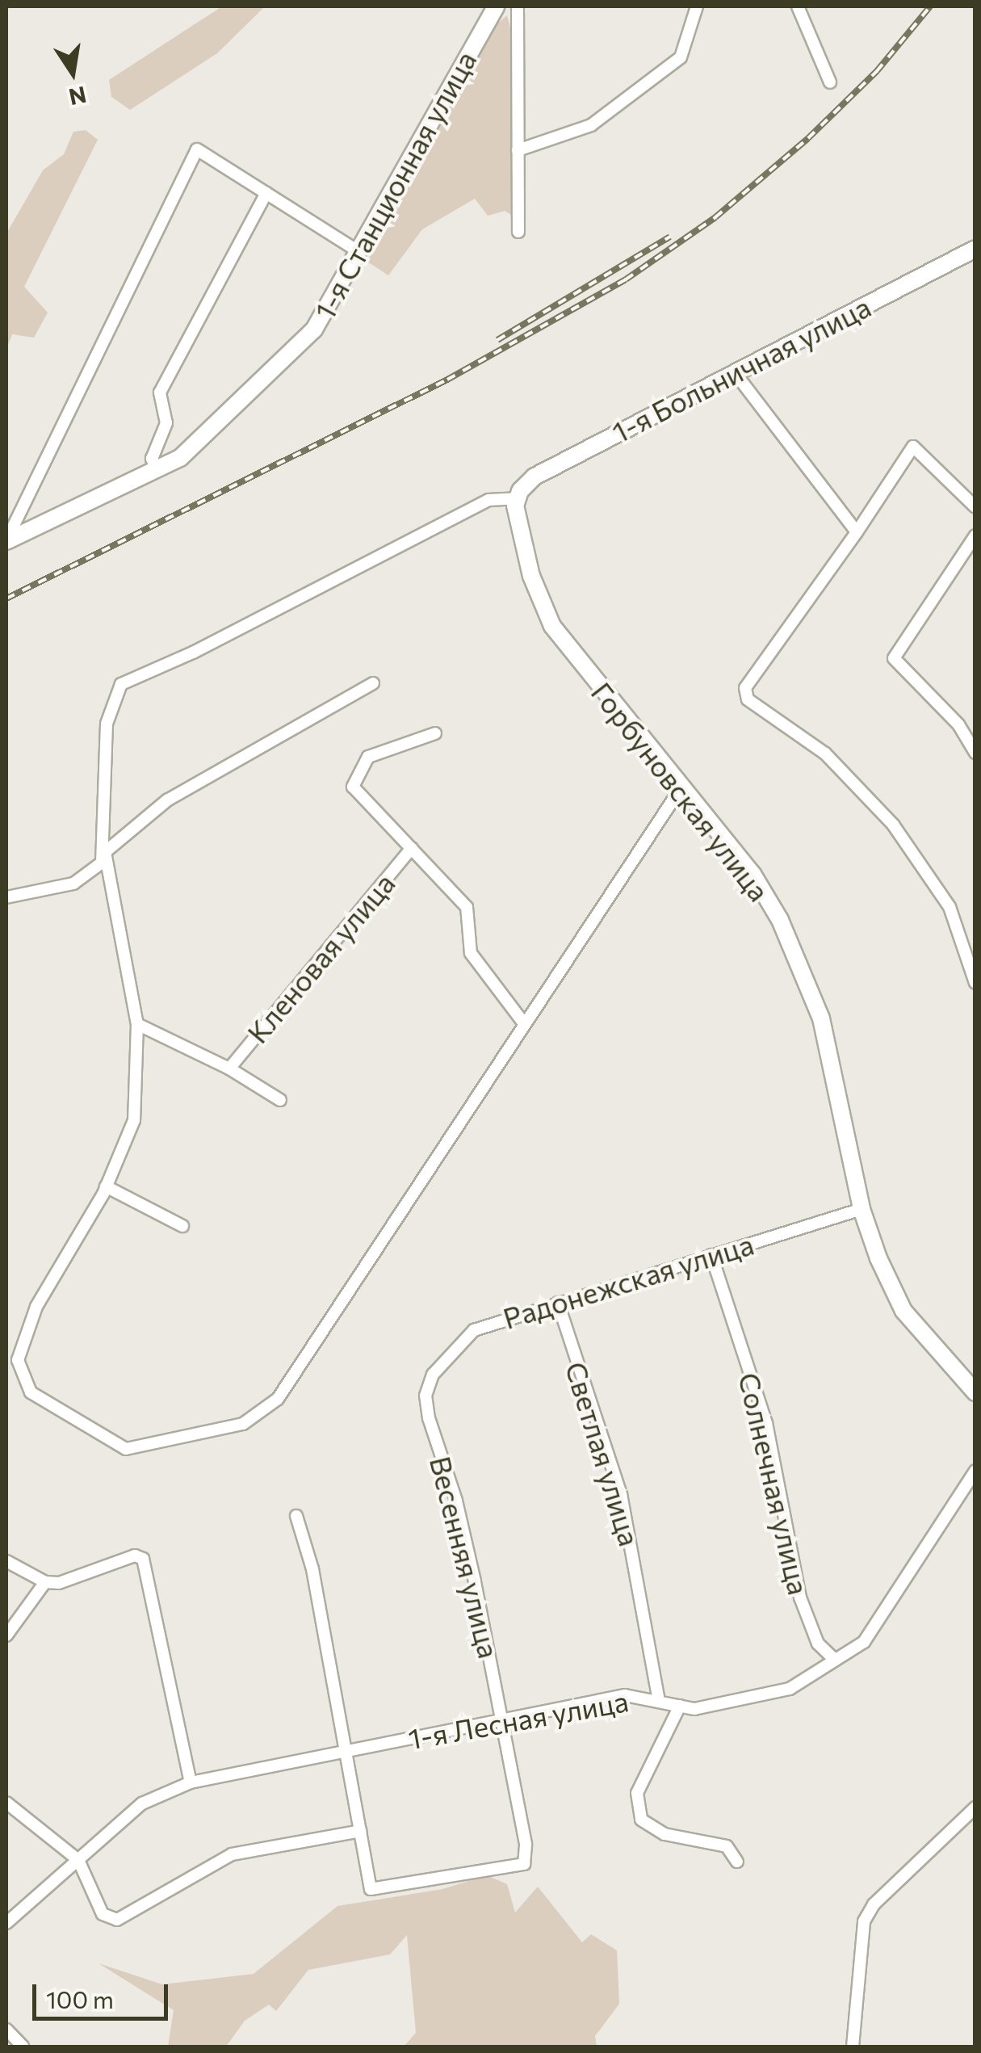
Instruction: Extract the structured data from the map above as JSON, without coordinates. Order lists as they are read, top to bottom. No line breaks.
{"streets":{"main road":["1-я Станционная улица","1-я Больничная улица","Горбуновская улица"],"street":["Кленовая улица","Радонежская улица","Светлая улица","Солнечная улица","Весенняя улица","1-я Лесная улица"]},"crossings":[["1-я Больничная улица","Горбуновская улица"],["Горбуновская улица","Радонежская улица"],["Радонежская улица","Светлая улица"],["Радонежская улица","Солнечная улица"],["Радонежская улица","Весенняя улица"],["Светлая улица","1-я Лесная улица"],["Солнечная улица","1-я Лесная улица"],["Весенняя улица","1-я Лесная улица"]],"scale_bar":"100 m","north":"bottom"}
